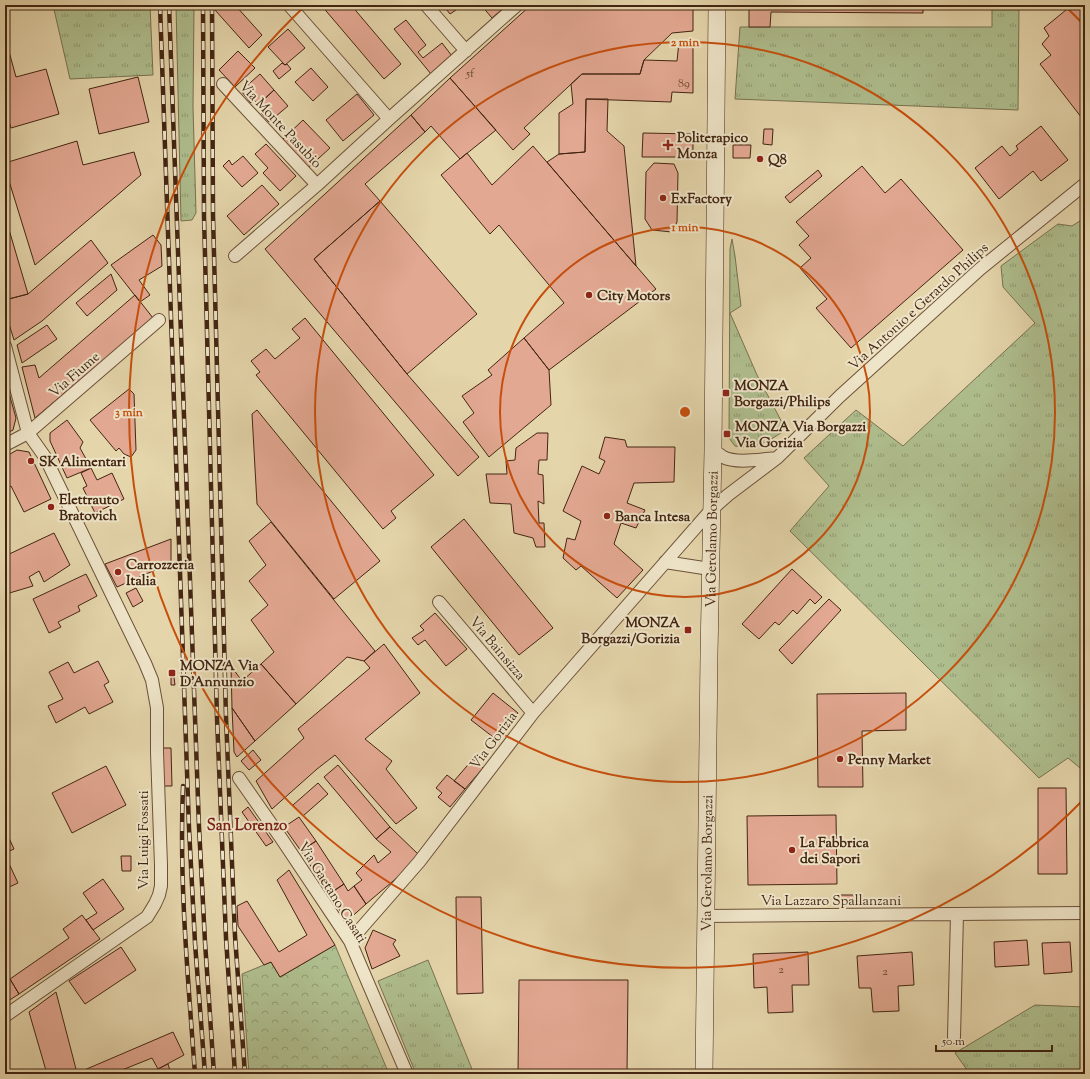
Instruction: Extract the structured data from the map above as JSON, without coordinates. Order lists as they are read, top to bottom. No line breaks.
{"streets":{"main road":["Via Gerolamo Borgazzi"],"street":["Via Monte Pasubio","Via Antonio e Gerardo Philips","Via Fiume","Via Bainsizza","Via Gorizia","Via Luigi Fossati","Via Gaetano Casati","Via Lazzaro Spallanzani"]},"crossings":[["Via Antonio e Gerardo Philips","Via Gerolamo Borgazzi"],["Via Antonio e Gerardo Philips","Via Gorizia"],["Via Fiume","Via Luigi Fossati"],["Via Gerolamo Borgazzi","Via Gorizia"],["Via Gerolamo Borgazzi","Via Lazzaro Spallanzani"],["Via Bainsizza","Via Gorizia"],["Via Gorizia","Via Gaetano Casati"]],"districts":["San Lorenzo"],"places":{"health":["Politerapico Monza"],"other":["Q8","ExFactory","City Motors","SK Alimentari","Elettrauto Bratovich","Banca Intesa","Carrozzeria Italia","Penny Market","La Fabbrica dei Sapori"],"transit":["MONZA Borgazzi/Philips","MONZA Via Borgazzi Via Gorizia","MONZA Borgazzi/Gorizia","MONZA Via D'Annunzio"]},"house_numbers":["5f","89","2","2"],"scale_bar":"50 m","rings":["2 min","1 min","3 min"]}
